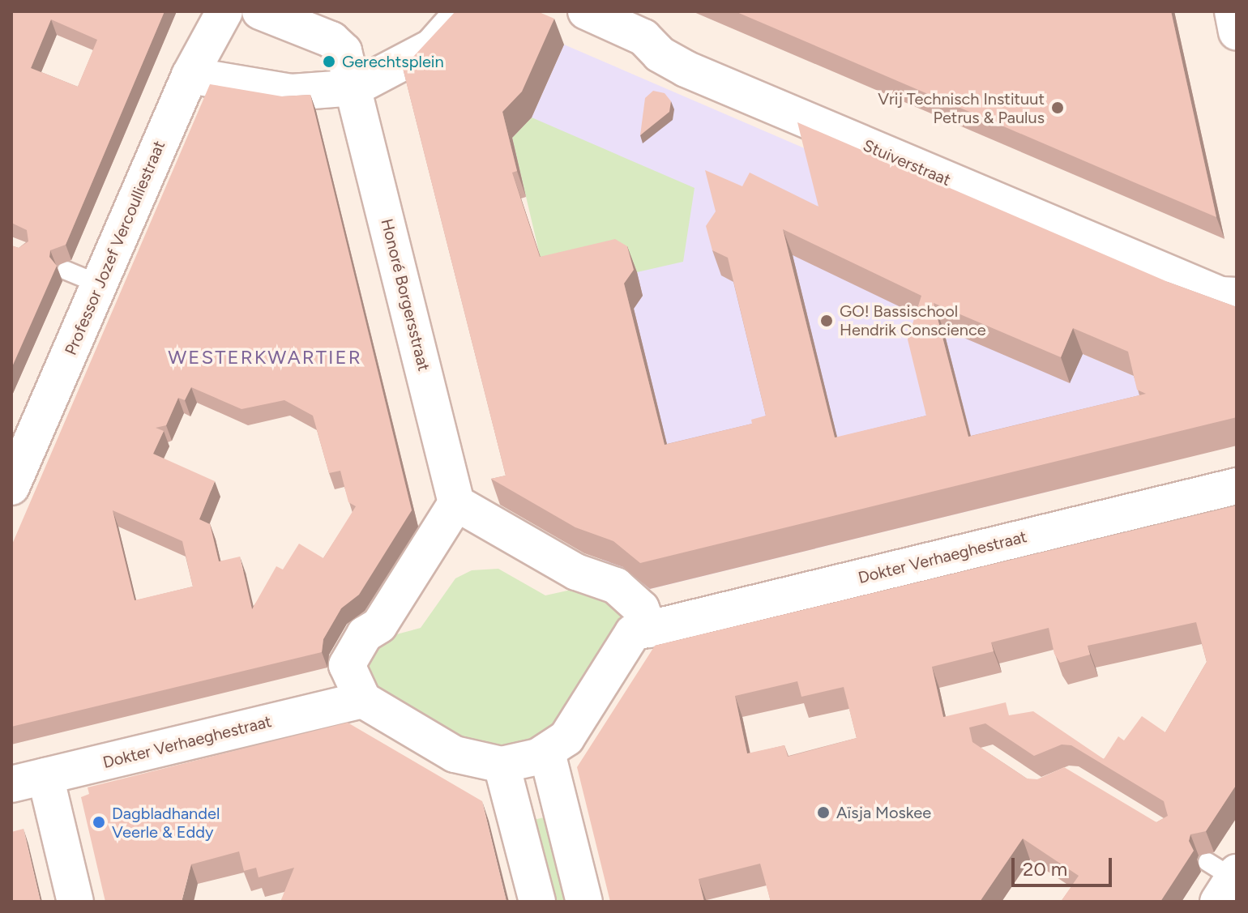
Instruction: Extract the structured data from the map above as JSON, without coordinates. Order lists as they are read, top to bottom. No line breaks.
{"streets":{"street":["Stuiverstraat","Professor Jozef Vercoulliestraat","Honoré Borgersstraat","Dokter Verhaeghestraat"]},"districts":["WESTERKWARTIER"],"places":["Gerechtsplein","Vrij Technisch Instituut Petrus & Paulus","GO! Bassischool Hendrik Conscience","Aïsja Moskee","Dagbladhandel Veerle & Eddy"],"scale_bar":"20 m"}
